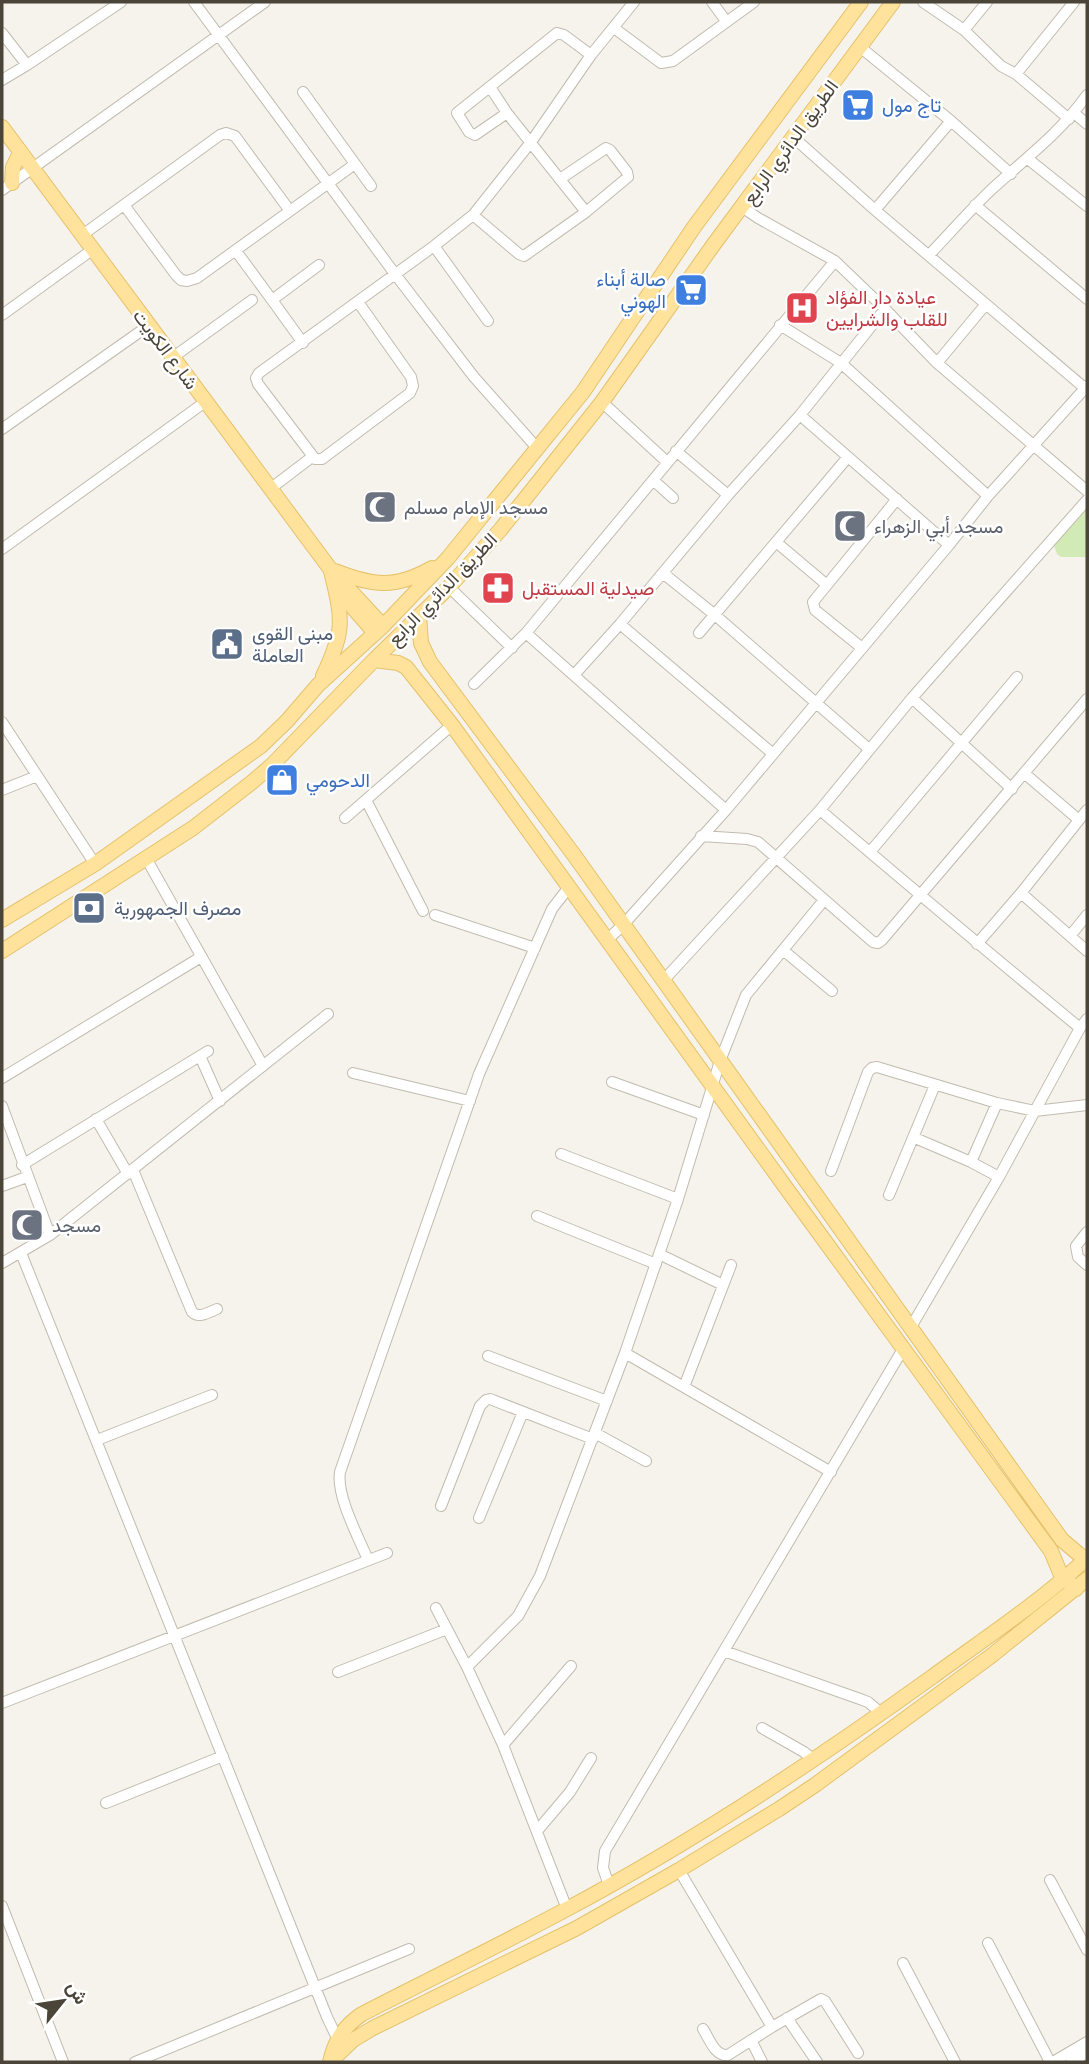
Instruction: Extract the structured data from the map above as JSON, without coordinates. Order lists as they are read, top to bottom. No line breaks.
{"streets":{"main road":["الطريق الدائري الرابع","شارع الكويت"]},"crossings":[["الطريق الدائري الرابع","شارع الكويت"]],"places":{"supermarket":["تاج مول","صالة أبناء الهوني"],"hospital":["عيادة دار الفؤاد للقلب والشرايين"],"mosque":["مسجد الإمام مسلم","مسجد أبي الزهراء","مسجد"],"pharmacy":["صيدلية المستقبل"],"public building":["مبنى القوى العاملة"],"shop":["الدحومي"],"bank":["مصرف الجمهورية"]},"north":"top right"}
